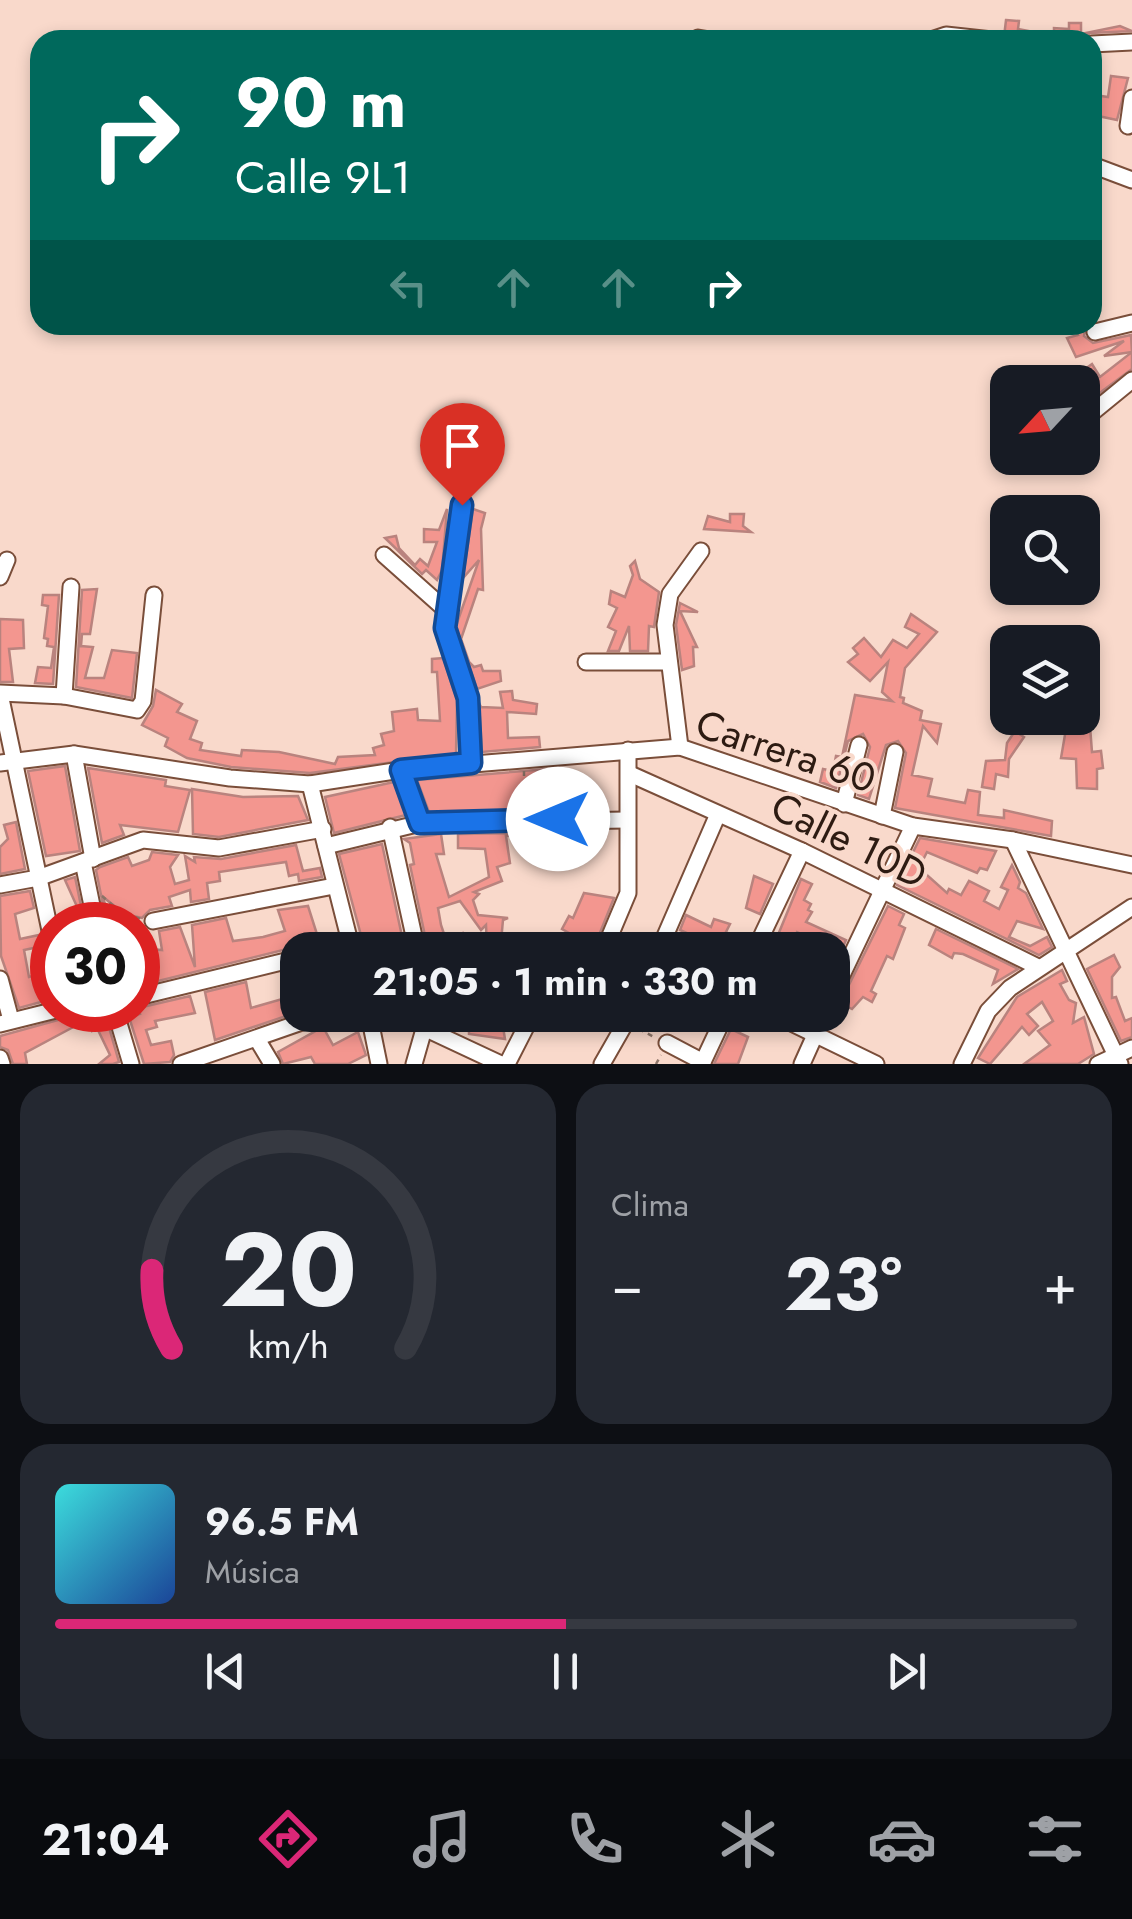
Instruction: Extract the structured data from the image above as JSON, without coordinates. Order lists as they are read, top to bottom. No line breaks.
{"streets":{"street":["Carrera 60","Calle 10D"]},"north":"bottom left","page":{"turn":["90 m","Calle 9L1"],"limit":"30","trip":"21:05 · 1 min · 330 m","tile":"Clima","heat":["−","23°","+"],"song":["96.5 FM","Música"],"tabs":"21:04","gauge":["20","km/h"]}}
